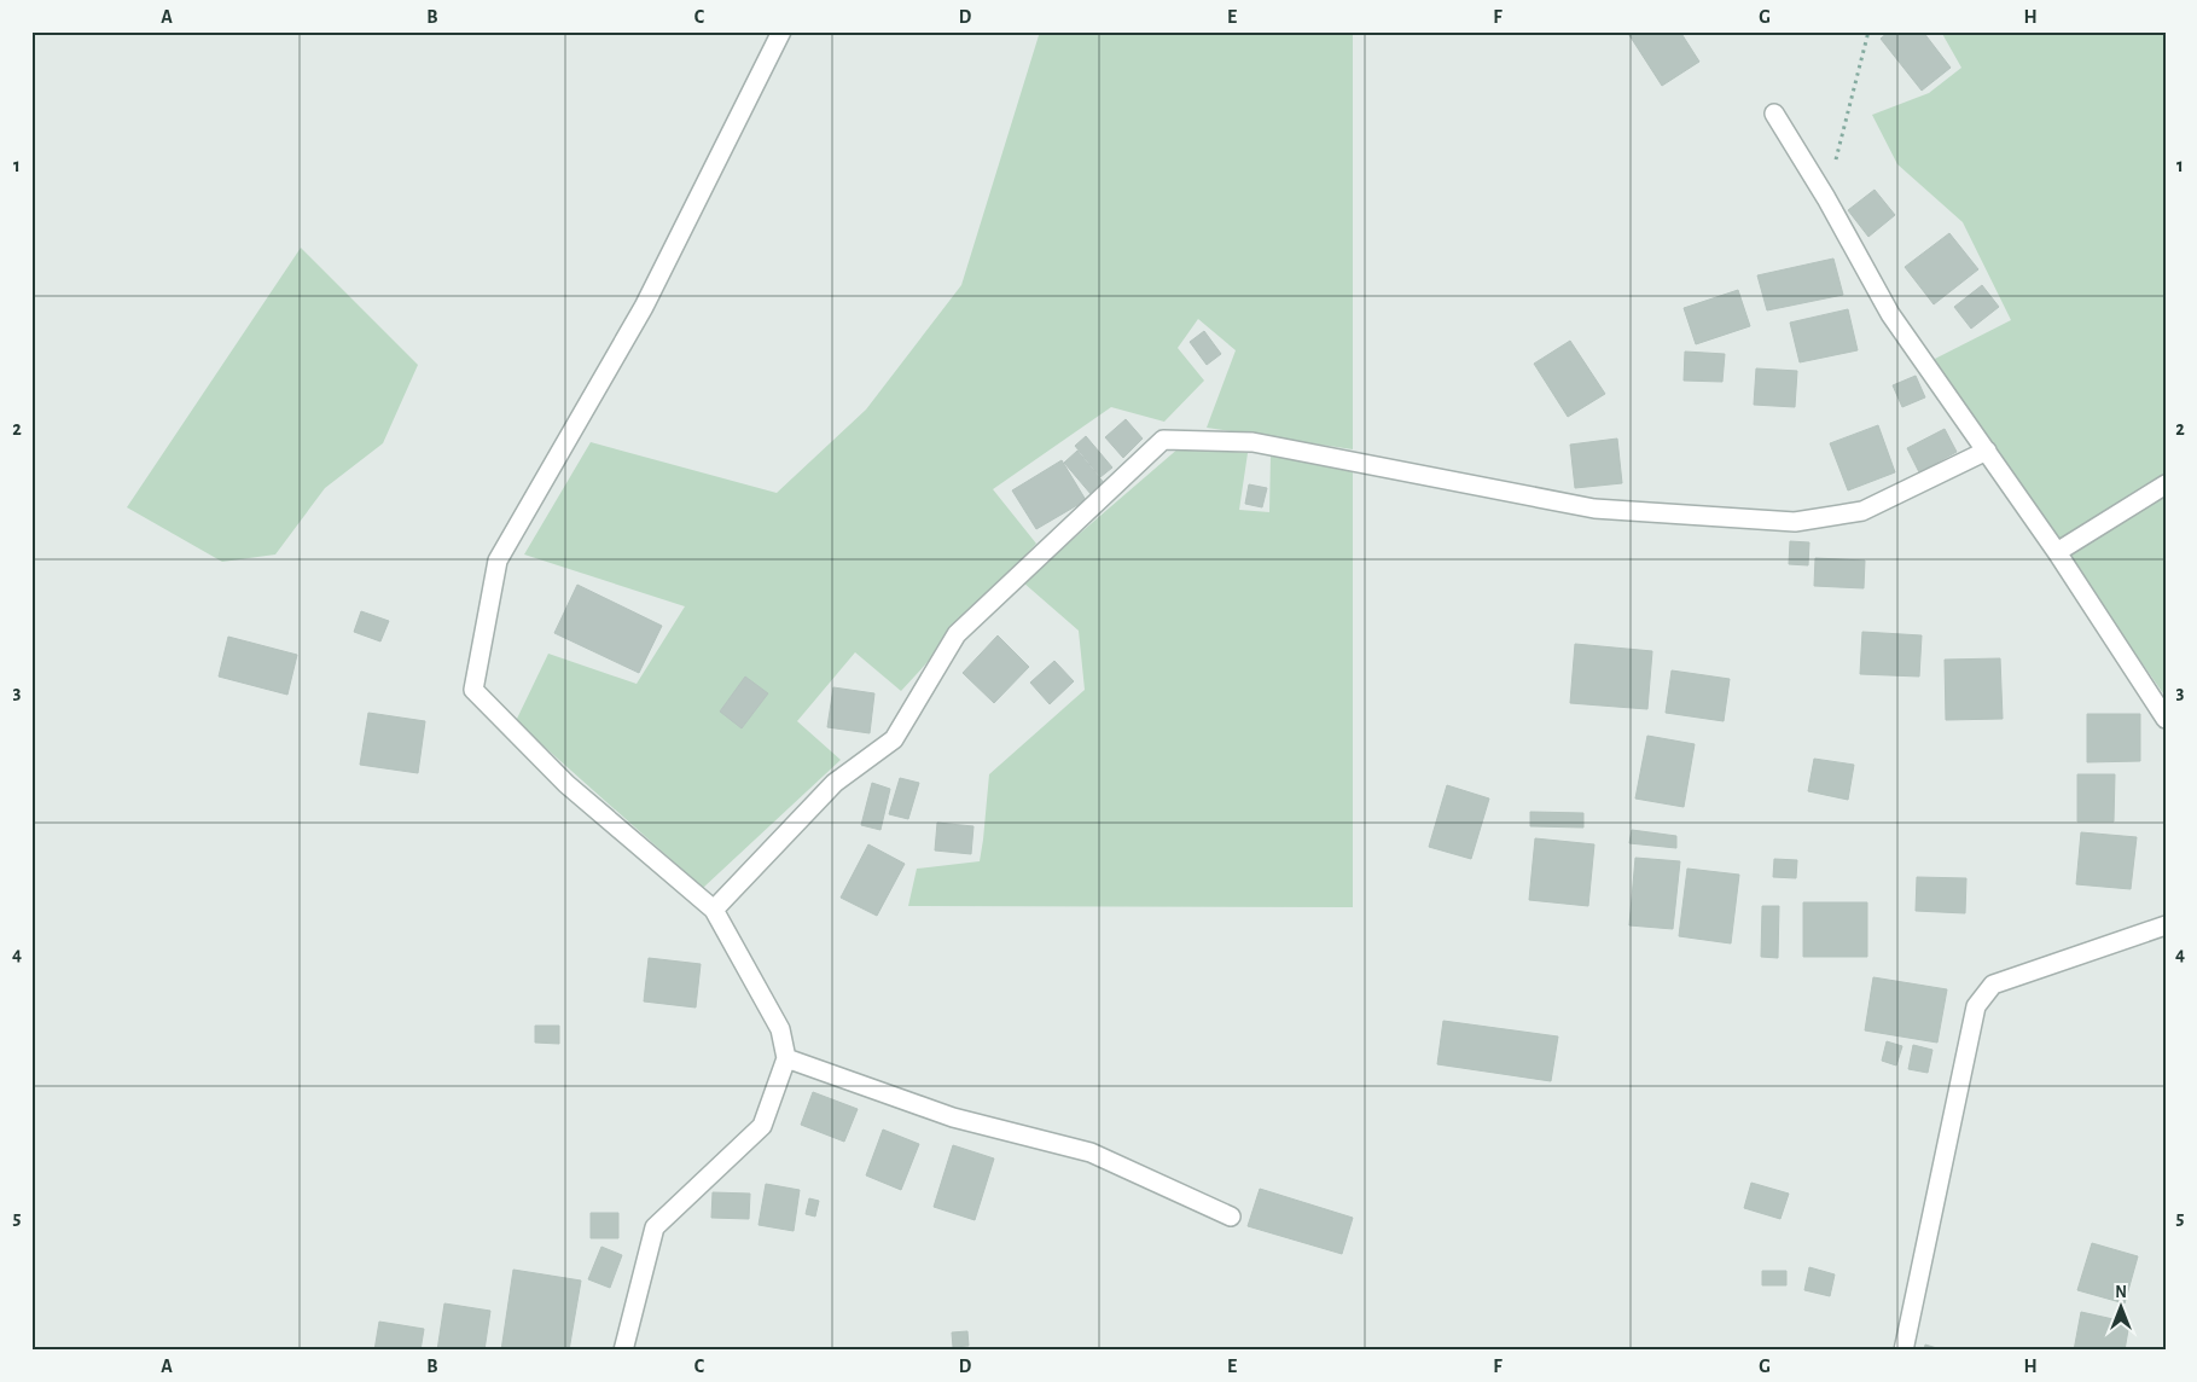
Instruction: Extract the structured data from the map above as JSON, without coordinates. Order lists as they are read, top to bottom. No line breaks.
{"north":"top","grid":{"columns":["A","B","C","D","E","F","G","H"],"rows":["1","2","3","4","5"]}}
